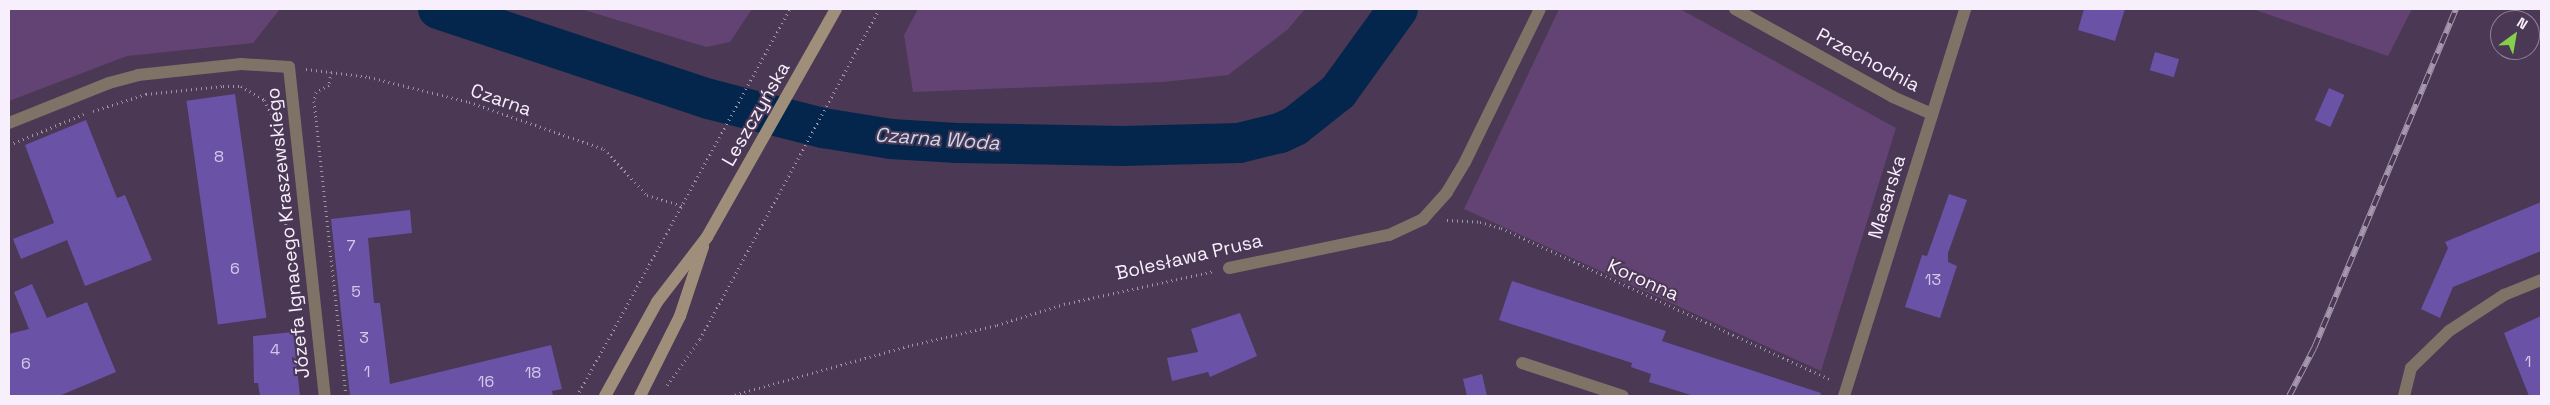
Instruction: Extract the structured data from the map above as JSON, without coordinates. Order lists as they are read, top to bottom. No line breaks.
{"streets":{"main road":["Leszczyńska"],"street":["Przechodnia","Masarska","Józefa Ignacego Kraszewskiego","Bolesława Prusa"],"path":["Czarna","Koronna"]},"crossings":[["Przechodnia","Masarska"],["Czarna","Józefa Ignacego Kraszewskiego"],["Masarska","Koronna"],["Bolesława Prusa","Koronna"]],"water":["Czarna Woda"],"house_numbers":["8","7","6","13","5","3","4","1","6","1","18","16"],"north":"top right"}
